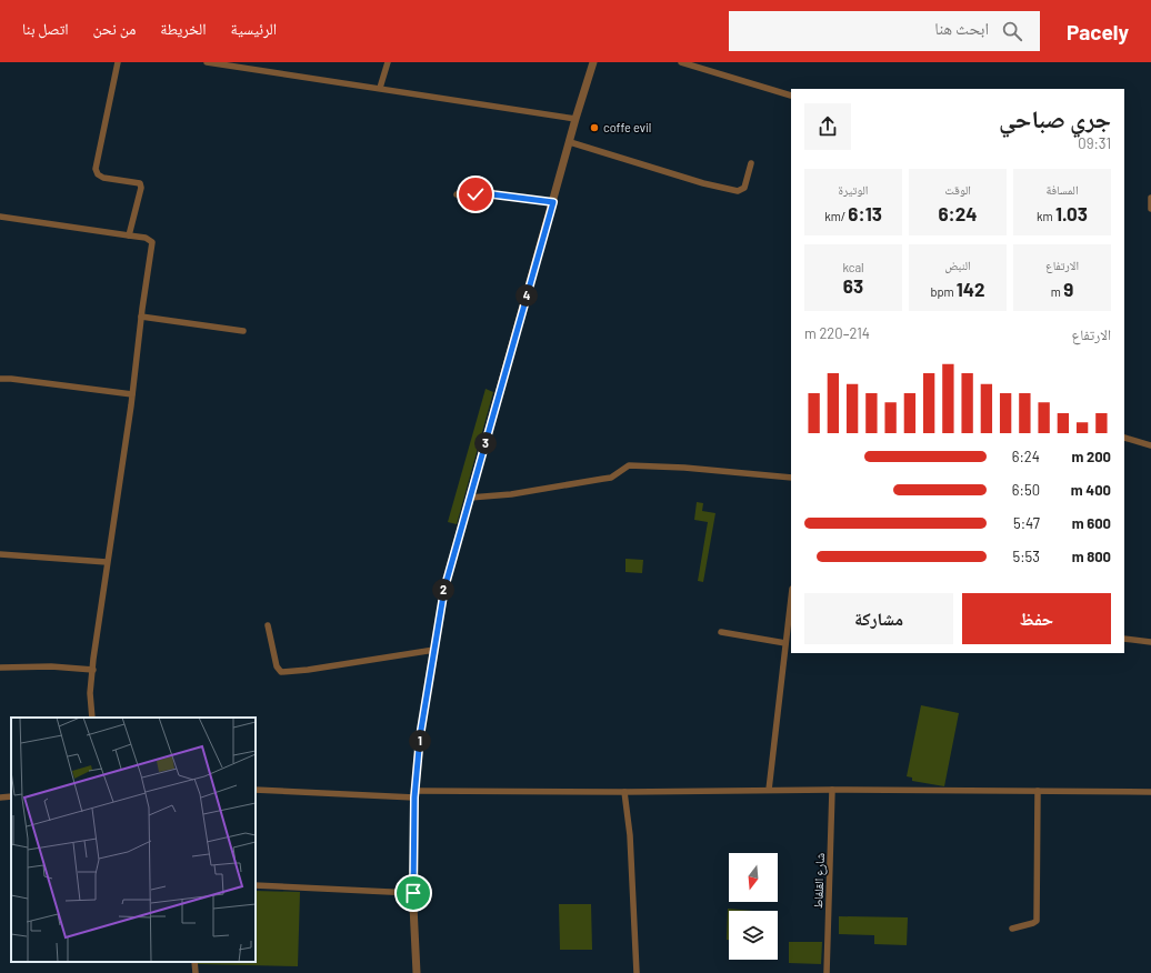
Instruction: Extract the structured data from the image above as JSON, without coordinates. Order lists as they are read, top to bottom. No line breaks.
{"streets":{"street":["شارع القلفاط"]},"places":["coffe evil"],"north":"bottom","page":{"header":"Pacely","search":"ابحث هنا","nav":["الرئيسية","الخريطة","من نحن","اتصل بنا"],"heading":["جري صباحي","09:31"],"stats":[["المسافة","1.03 km"],["الوقت","6:24"],["الوتيرة","6:13 /km"],["الارتفاع","9 m"],["النبض","142 bpm"],["kcal","63"]],"pins":["4","3","2","1"],"chart":["الارتفاع","214–220 m"],"list":[{"name":"200 m","note":"6:24"},{"name":"400 m","note":"6:50"},{"name":"600 m","note":"5:47"},{"name":"800 m","note":"5:53"}],"buttons":["حفظ","مشاركة"]}}
